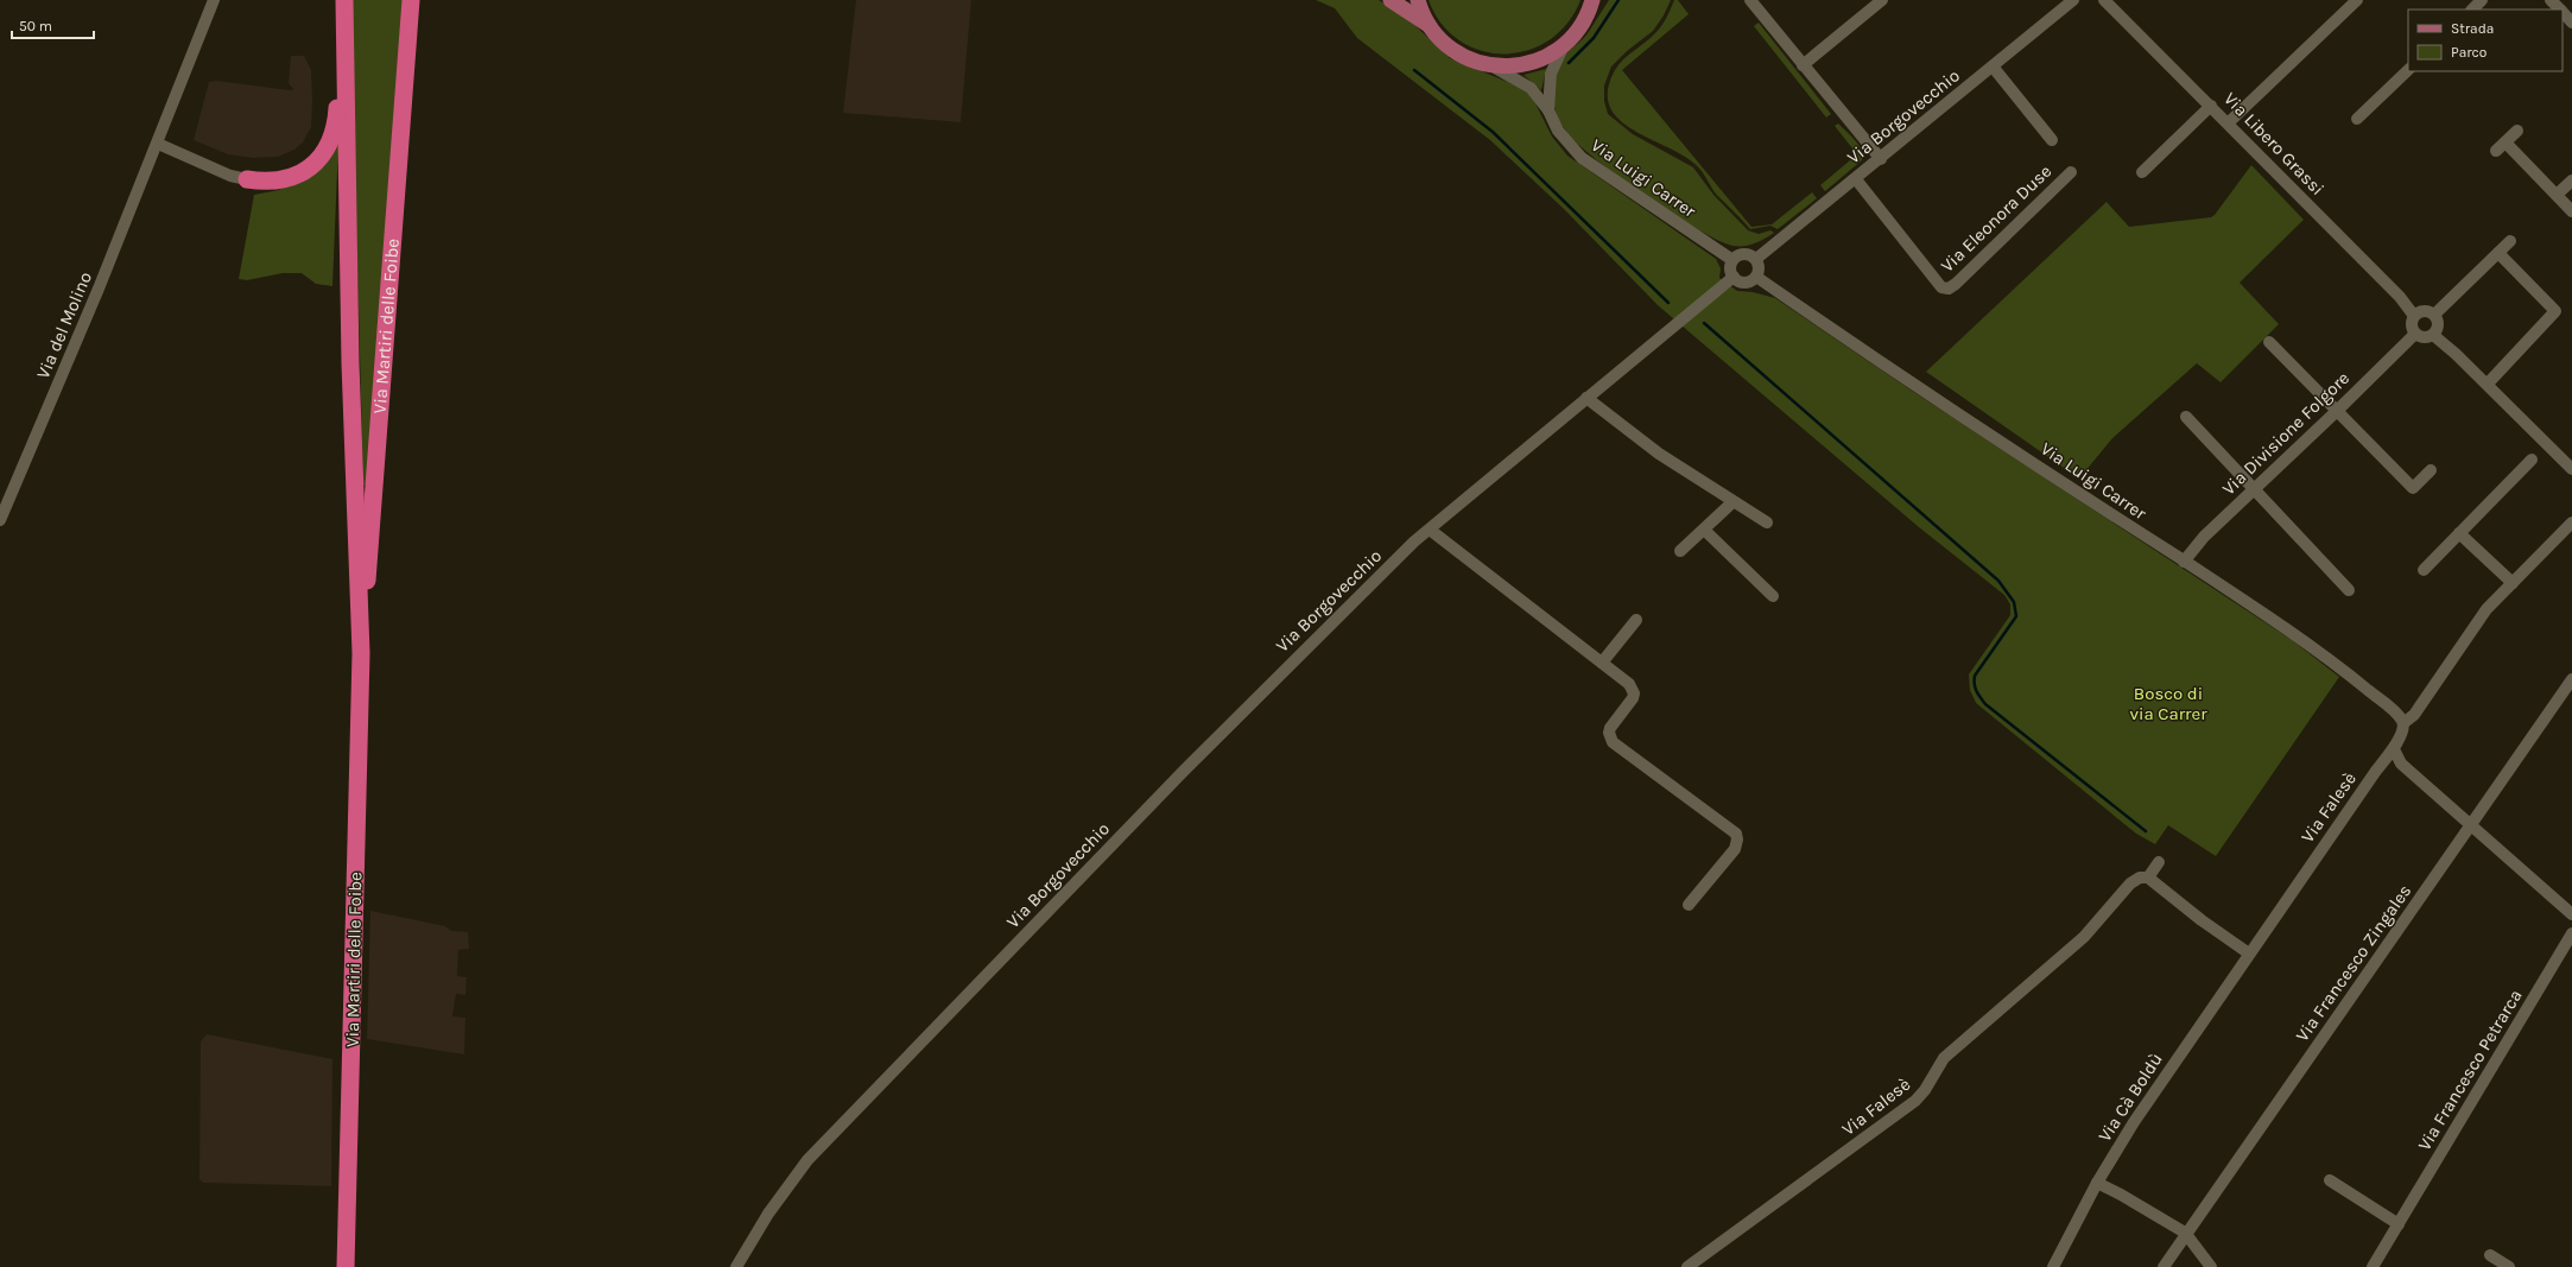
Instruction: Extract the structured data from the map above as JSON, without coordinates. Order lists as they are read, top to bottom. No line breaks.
{"streets":{"highway":["Via Martiri delle Foibe"],"street":["Via Borgovecchio","Via Libero Grassi","Via Luigi Carrer","Via Eleonora Duse","Via del Molino","Via Divisione Folgore","Via Falesè","Via Francesco Zingales","Via Francesco Petrarca","Via Cà Boldù"]},"crossings":[["Via Borgovecchio","Via Luigi Carrer"],["Via Borgovecchio","Via Eleonora Duse"],["Via Libero Grassi","Via Divisione Folgore"],["Via Luigi Carrer","Via Divisione Folgore"],["Via Luigi Carrer","Via Falesè"],["Via Falesè","Via Cà Boldù"]],"parks":["Bosco di via Carrer"],"legend":["Strada","Parco"],"scale_bar":"50 m"}
